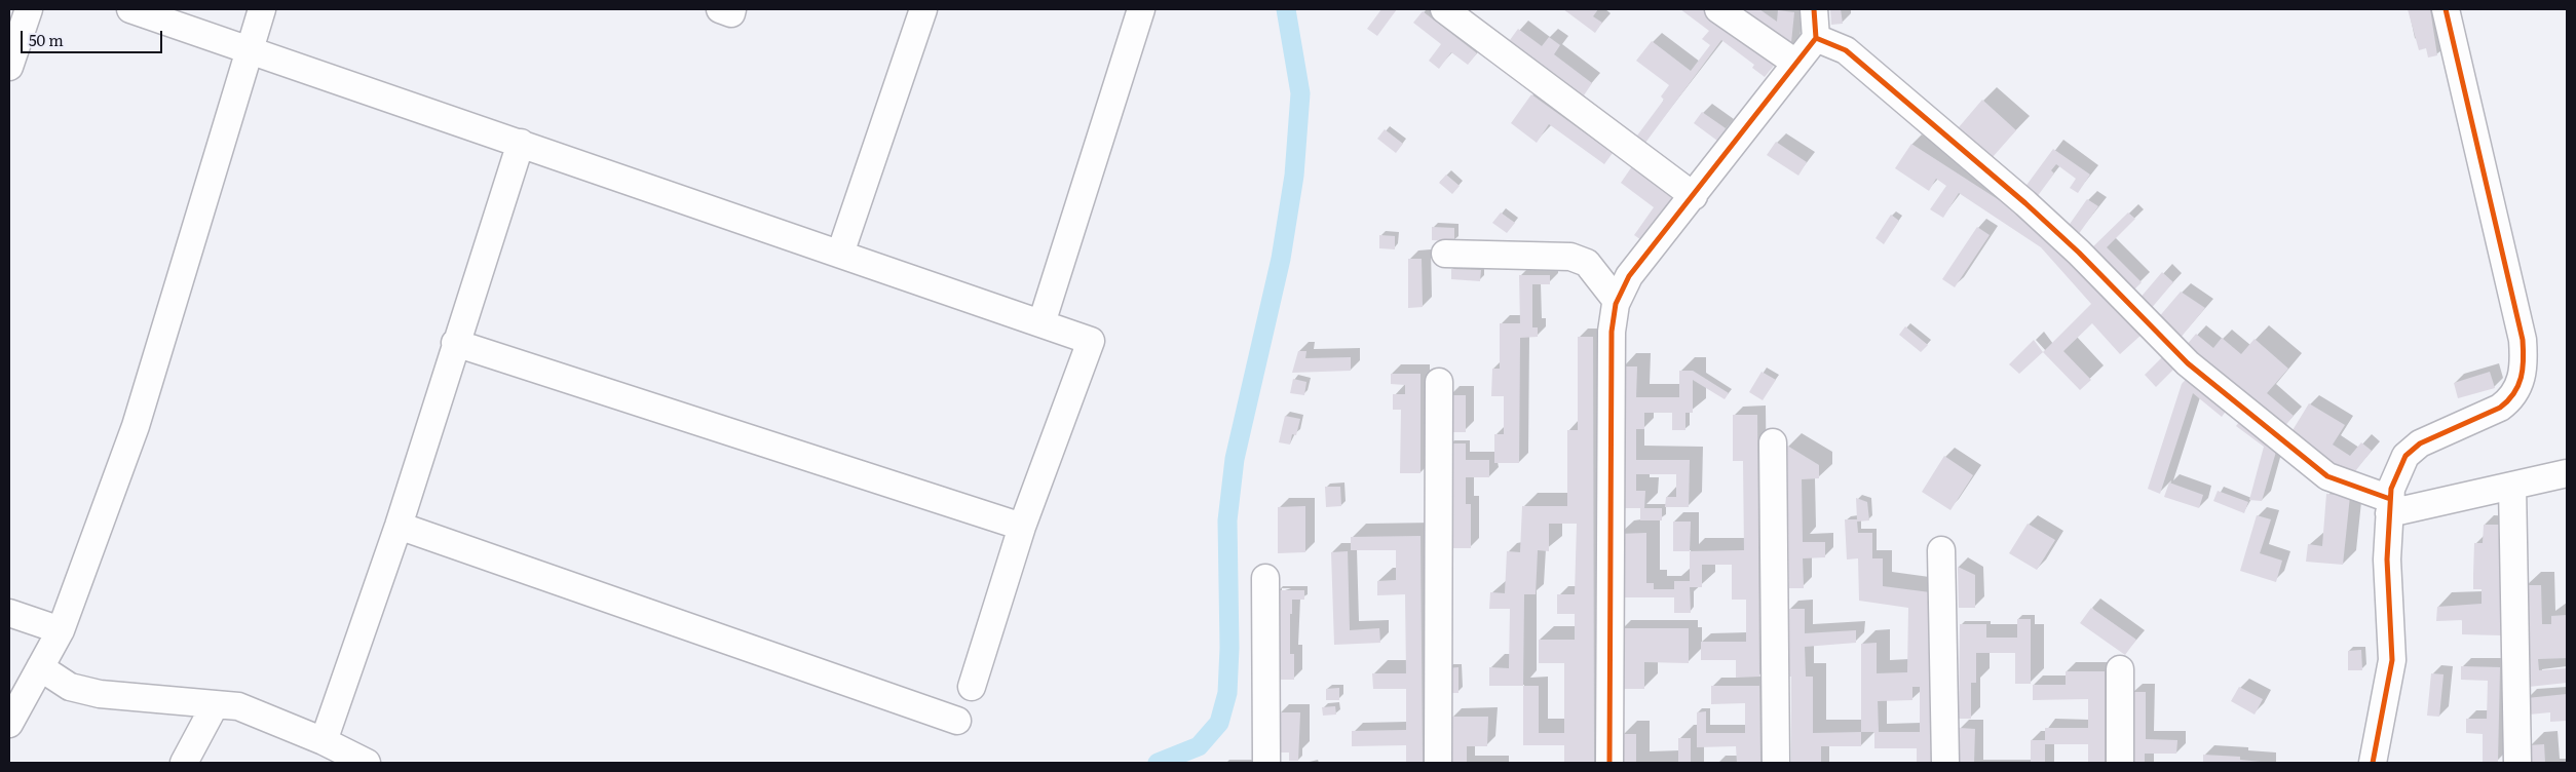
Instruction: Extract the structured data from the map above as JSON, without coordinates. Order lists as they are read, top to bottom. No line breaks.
{"scale_bar":"50 m"}
